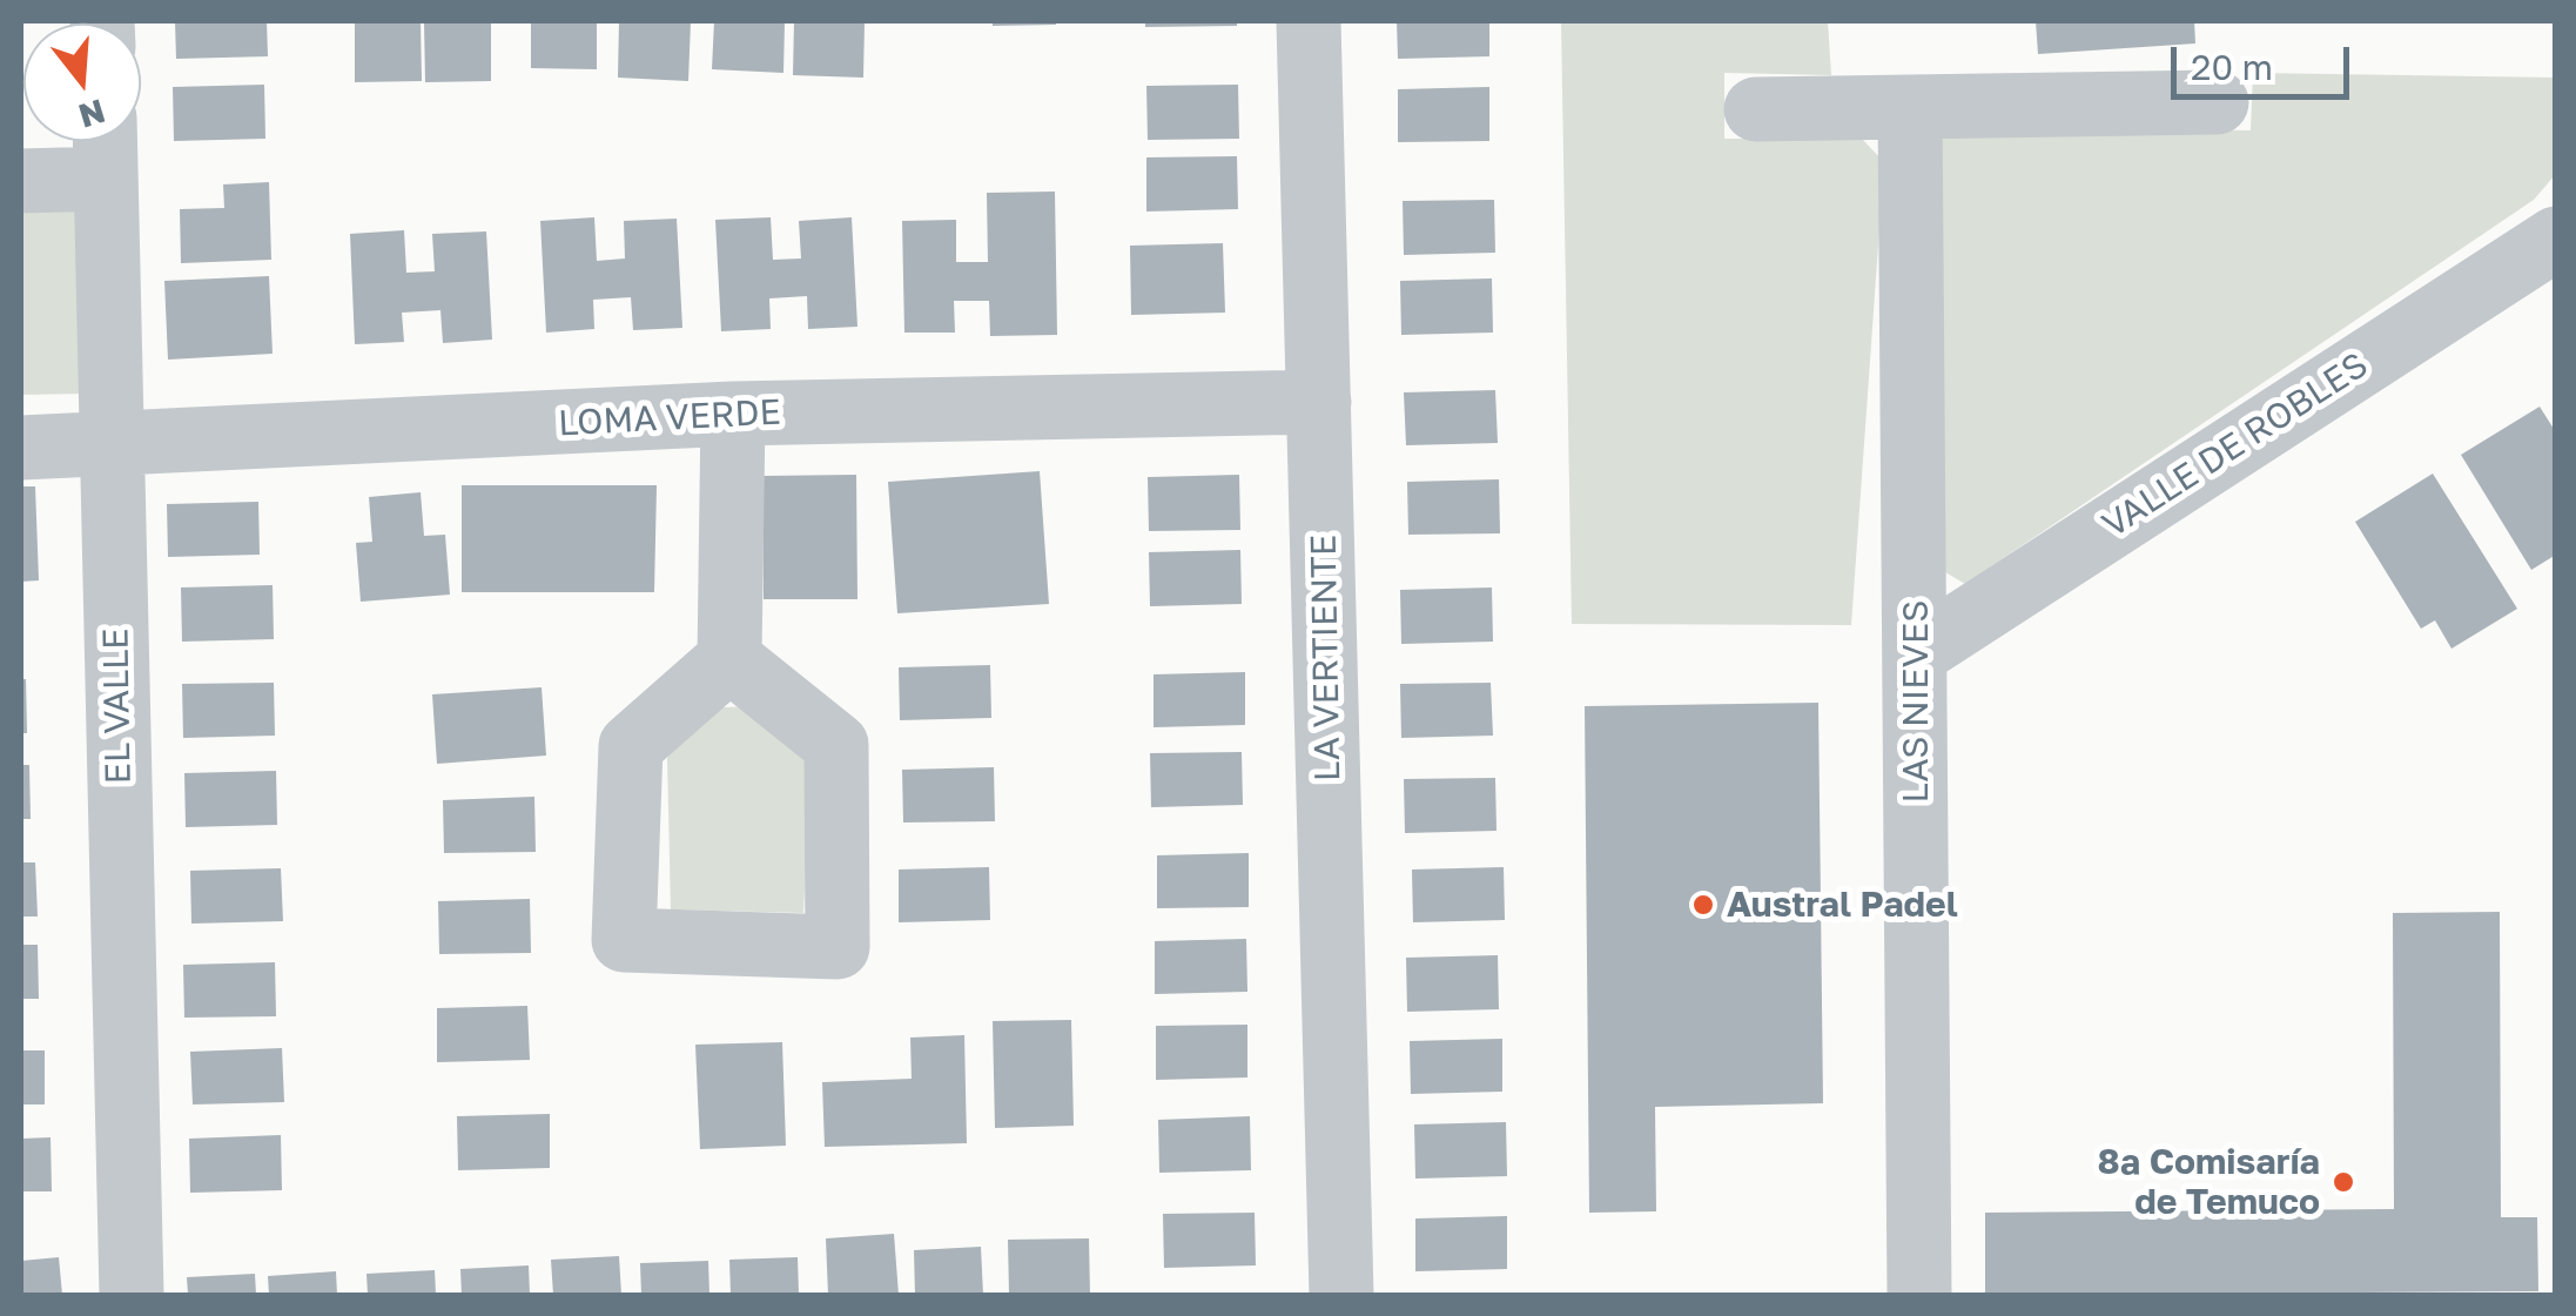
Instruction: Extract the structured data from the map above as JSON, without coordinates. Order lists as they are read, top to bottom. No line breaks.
{"streets":{"street":["LOMA VERDE","VALLE DE ROBLES","LA VERTIENTE","LAS NIEVES","EL VALLE"]},"crossings":[["LOMA VERDE","LA VERTIENTE"],["LOMA VERDE","EL VALLE"],["VALLE DE ROBLES","LAS NIEVES"]],"places":["Austral Padel","8ª Comisaría de Temuco"],"scale_bar":"20 m","north":"bottom"}
